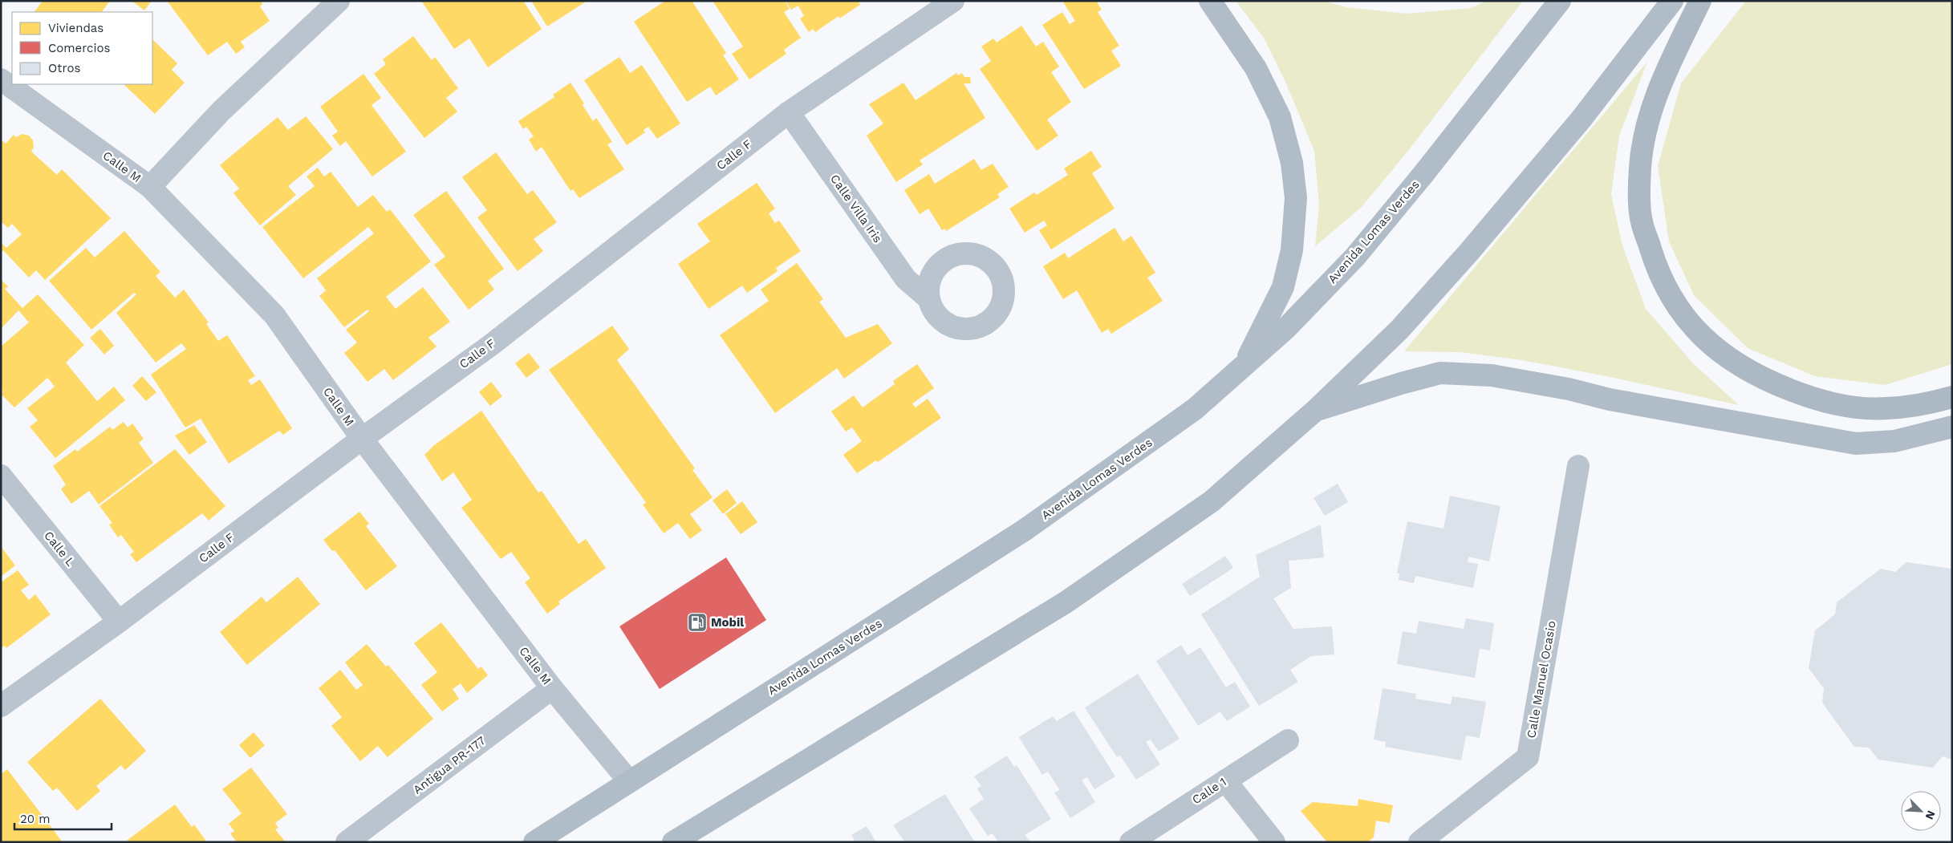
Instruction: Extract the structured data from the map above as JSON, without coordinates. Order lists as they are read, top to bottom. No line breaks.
{"streets":{"main road":["Avenida Lomas Verdes"],"street":["Calle F","Calle M","Calle Villa Iris","Calle L","Calle Manuel Ocasio","Antigua PR-177","Calle 1"]},"crossings":[["Calle F","Calle M"],["Calle F","Calle Villa Iris"],["Calle F","Calle L"],["Calle M","Avenida Lomas Verdes"],["Calle M","Antigua PR-177"]],"places":{"fuel station":["Mobil"]},"legend":["Viviendas","Comercios","Otros"],"scale_bar":"20 m","north":"bottom right"}
